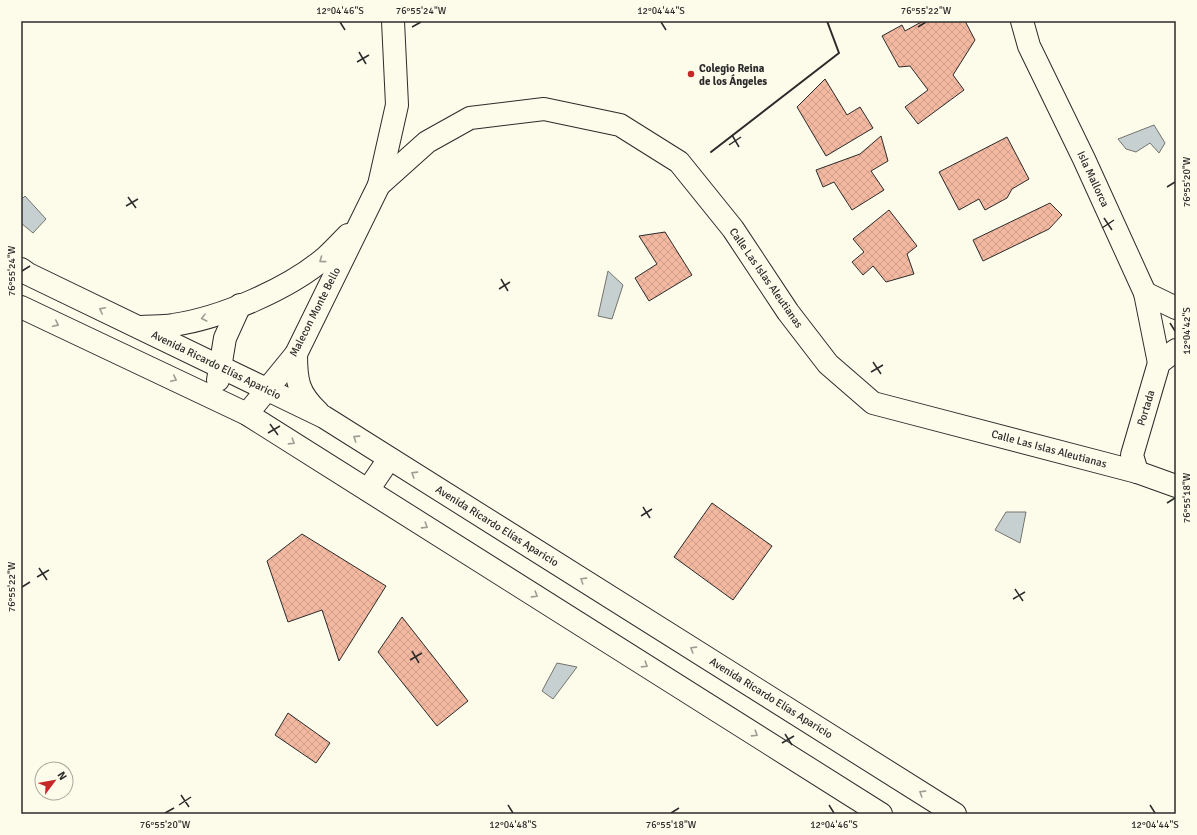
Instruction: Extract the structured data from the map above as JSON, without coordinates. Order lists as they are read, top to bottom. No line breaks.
{"streets":{"street":["Isla Mallorca","Calle Las Islas Aleutianas","Malecon Monte Bello","Avenida Ricardo Elías Aparicio","Portada"]},"crossings":[["Isla Mallorca","Portada"],["Calle Las Islas Aleutianas","Malecon Monte Bello"],["Calle Las Islas Aleutianas","Portada"],["Malecon Monte Bello","Avenida Ricardo Elías Aparicio"]],"one_way":["Malecon Monte Bello"],"places":["Colegio Reina de los Ángeles"],"north":"top right","coordinates":["12°04'46\"S","76°55'24\"W","12°04'44\"S","76°55'22\"W","76°55'20\"W","12°04'42\"S","76°55'18\"W","12°04'48\"S"]}
